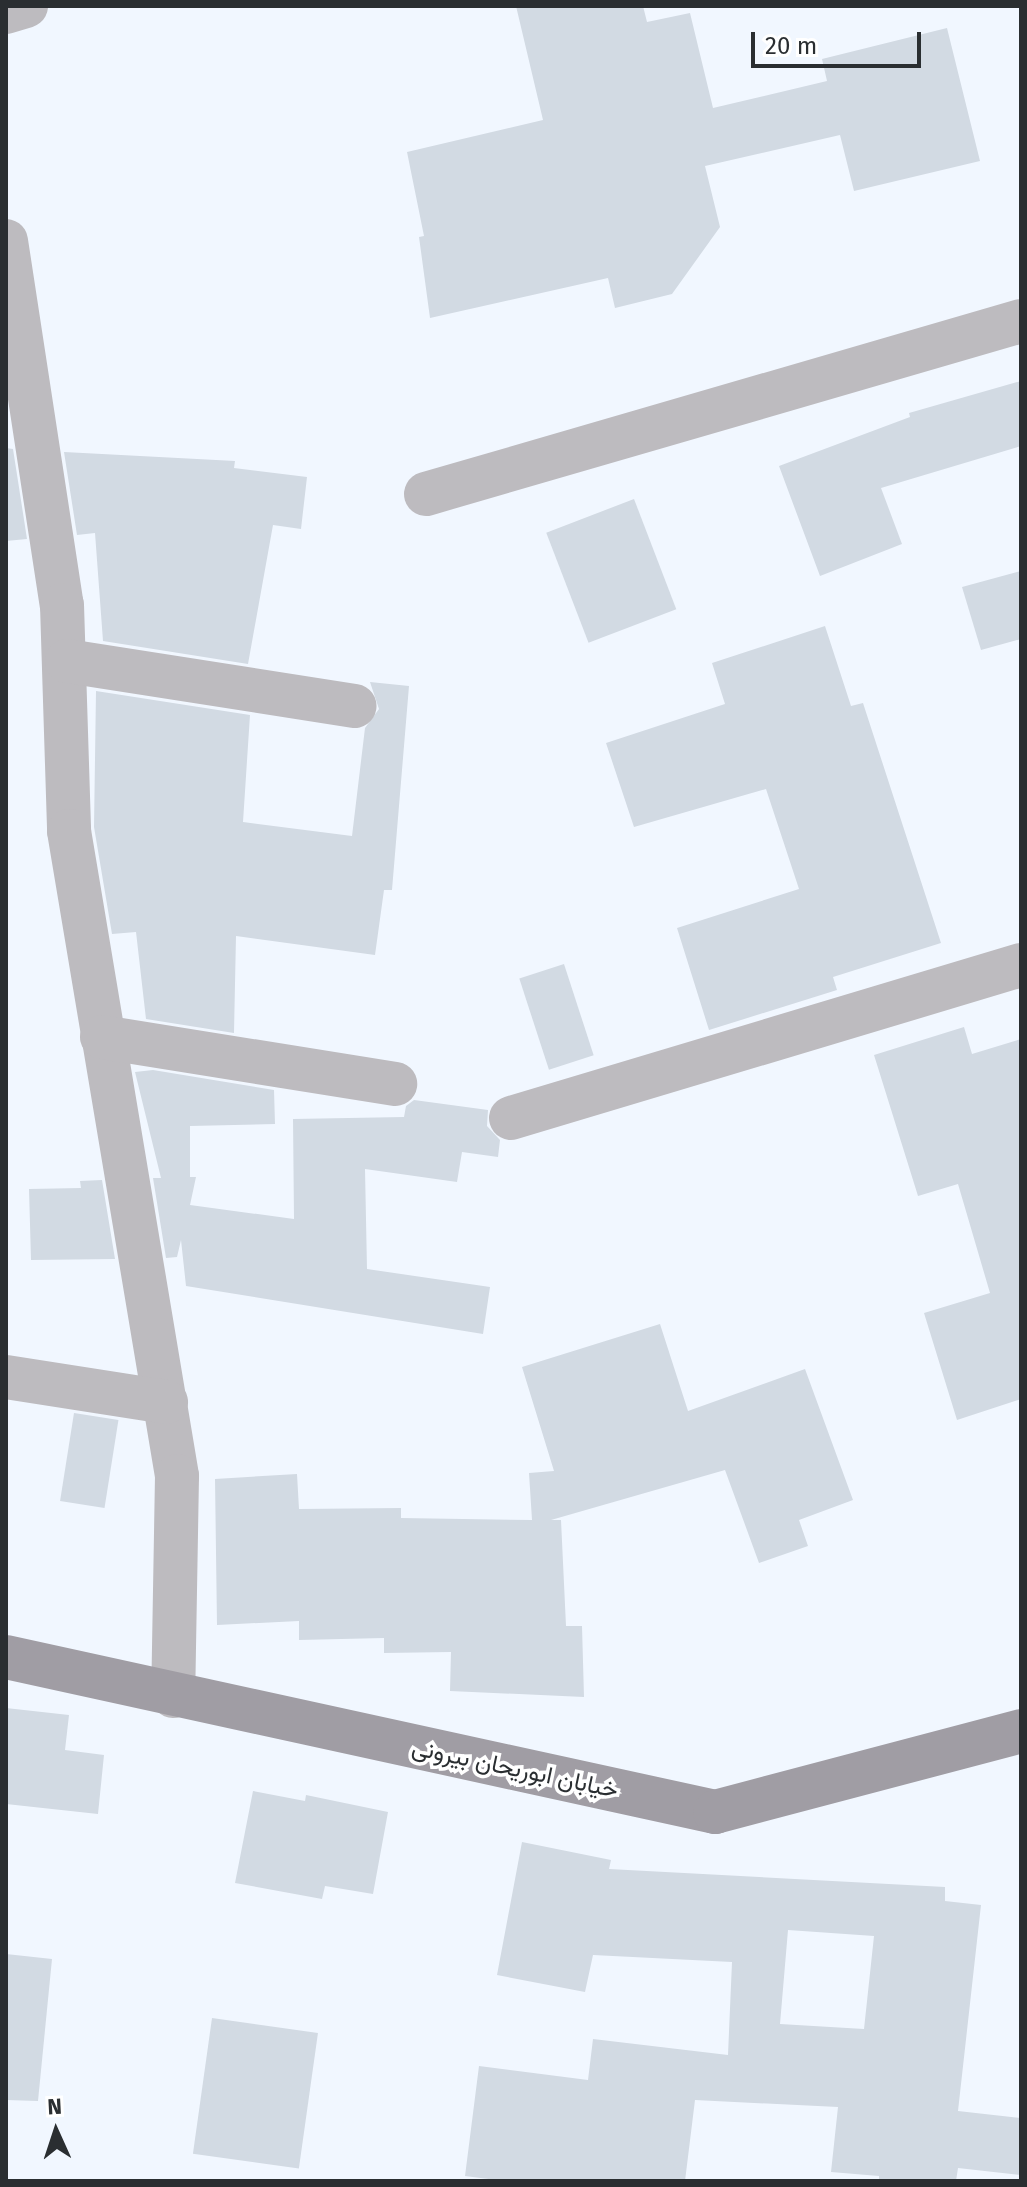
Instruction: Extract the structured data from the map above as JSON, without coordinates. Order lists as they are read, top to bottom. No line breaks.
{"streets":{"street":["خیابان ابوریحان بیرونی"]},"scale_bar":"20 m","north":"top"}
